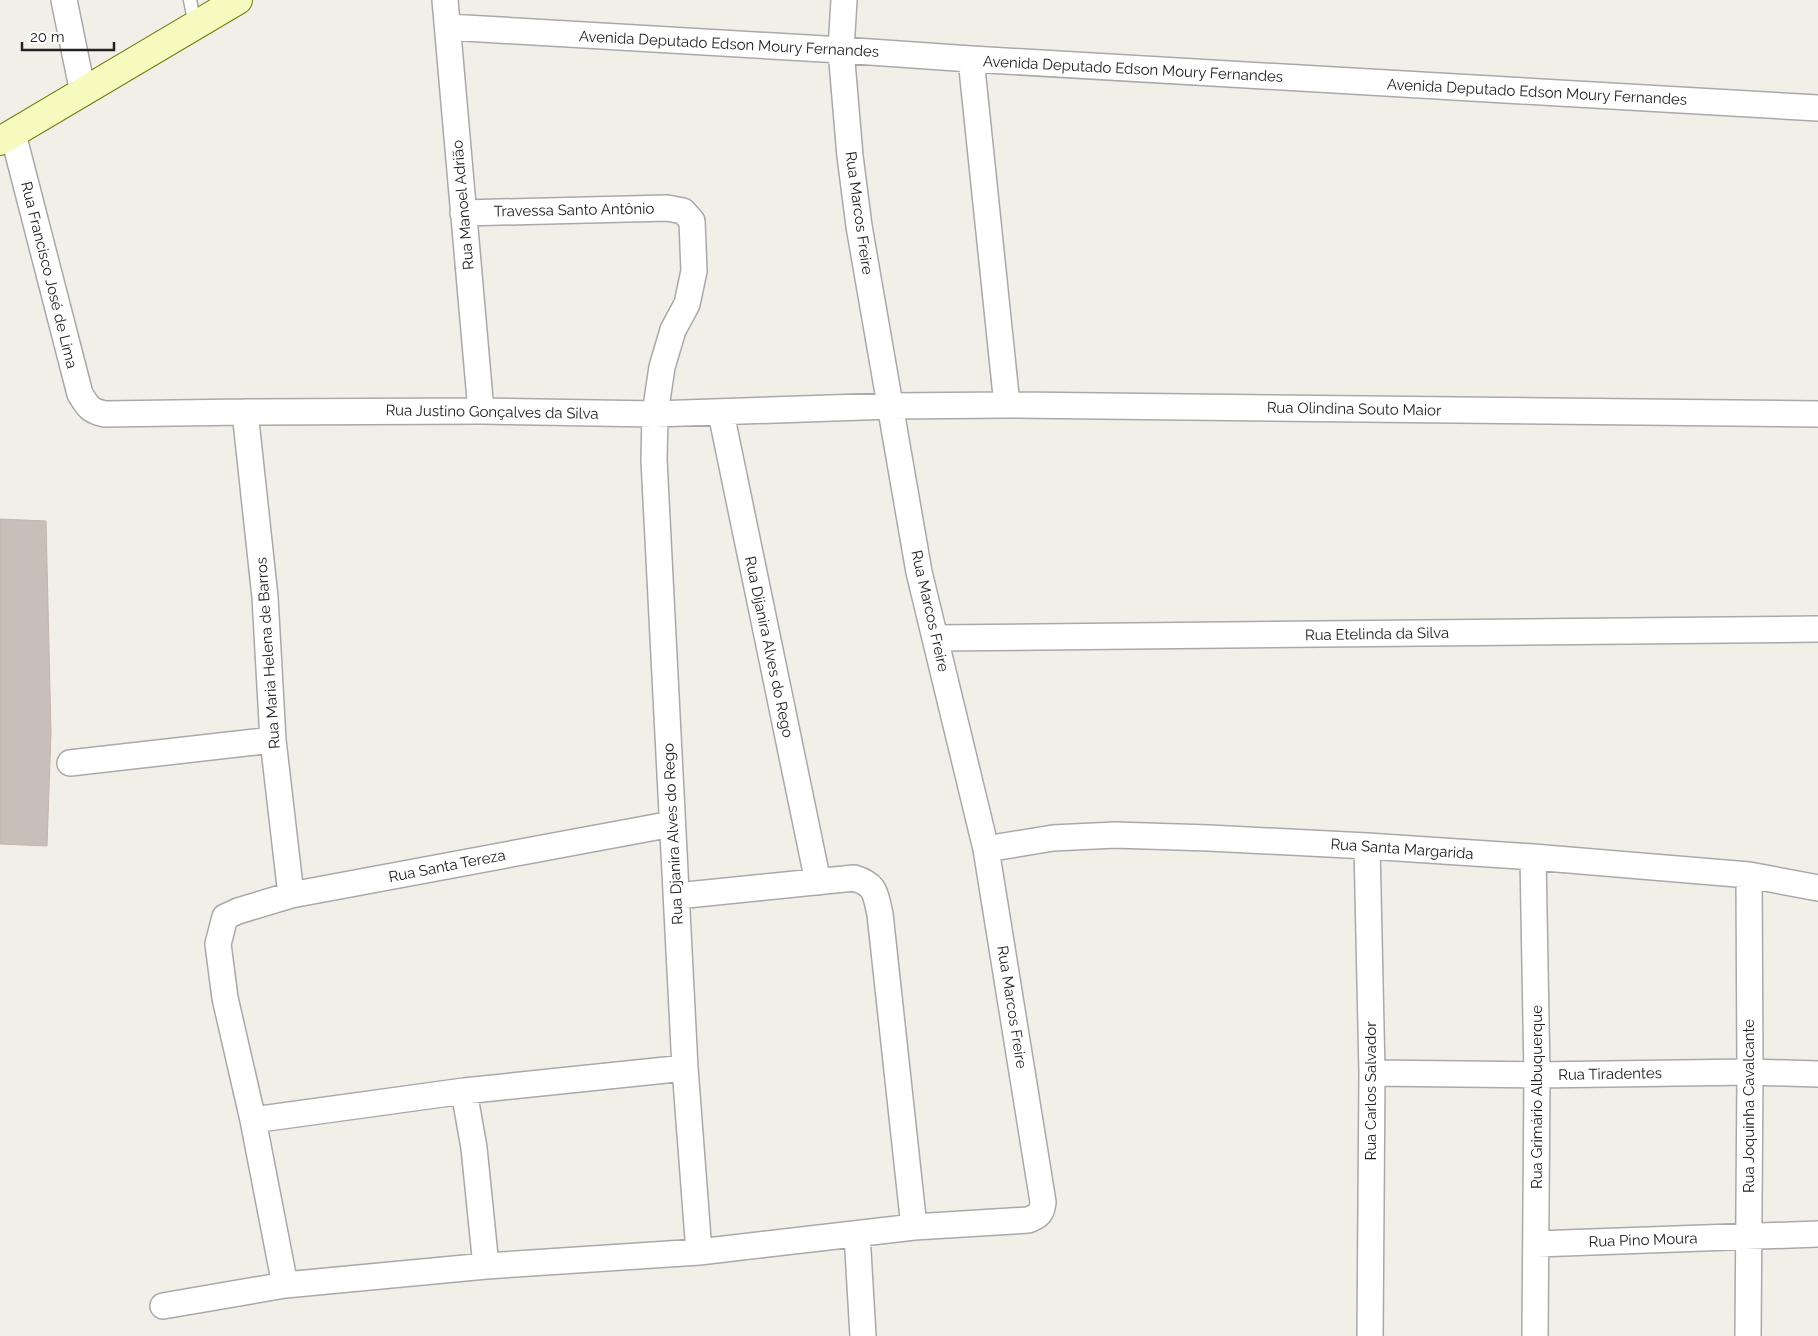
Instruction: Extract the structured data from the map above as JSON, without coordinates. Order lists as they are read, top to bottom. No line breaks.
{"streets":{"street":["Avenida Deputado Edson Moury Fernandes","Rua Manoel Adrião","Travessa Santo Antônio","Rua Marcos Freire","Rua Francisco José de Lima","Rua Olindina Souto Maior","Rua Justino Gonçalves da Silva","Rua Etelinda da Silva","Rua Dijanira Alves do Rego","Rua Maria Helena de Barros","Rua Djanira Alves do Rego","Rua Santa Margarida","Rua Santa Tereza","Rua Tiradentes","Rua Carlos Salvador","Rua Grimário Albuquerque","Rua Joquinha Cavalcante","Rua Pino Moura"]},"crossings":[["Avenida Deputado Edson Moury Fernandes","Rua Manoel Adrião"],["Avenida Deputado Edson Moury Fernandes","Rua Marcos Freire"],["Rua Manoel Adrião","Travessa Santo Antônio"],["Rua Manoel Adrião","Rua Justino Gonçalves da Silva"],["Travessa Santo Antônio","Rua Djanira Alves do Rego"],["Rua Marcos Freire","Rua Olindina Souto Maior"],["Rua Marcos Freire","Rua Justino Gonçalves da Silva"],["Rua Marcos Freire","Rua Etelinda da Silva"],["Rua Marcos Freire","Rua Santa Margarida"],["Rua Francisco José de Lima","Rua Justino Gonçalves da Silva"],["Rua Olindina Souto Maior","Rua Justino Gonçalves da Silva"],["Rua Justino Gonçalves da Silva","Rua Dijanira Alves do Rego"],["Rua Justino Gonçalves da Silva","Rua Maria Helena de Barros"],["Rua Justino Gonçalves da Silva","Rua Djanira Alves do Rego"],["Rua Maria Helena de Barros","Rua Santa Tereza"],["Rua Djanira Alves do Rego","Rua Santa Tereza"],["Rua Santa Margarida","Rua Carlos Salvador"],["Rua Santa Margarida","Rua Grimário Albuquerque"],["Rua Santa Margarida","Rua Joquinha Cavalcante"],["Rua Tiradentes","Rua Carlos Salvador"],["Rua Tiradentes","Rua Grimário Albuquerque"],["Rua Tiradentes","Rua Joquinha Cavalcante"],["Rua Grimário Albuquerque","Rua Pino Moura"],["Rua Joquinha Cavalcante","Rua Pino Moura"]],"scale_bar":"20 m"}
